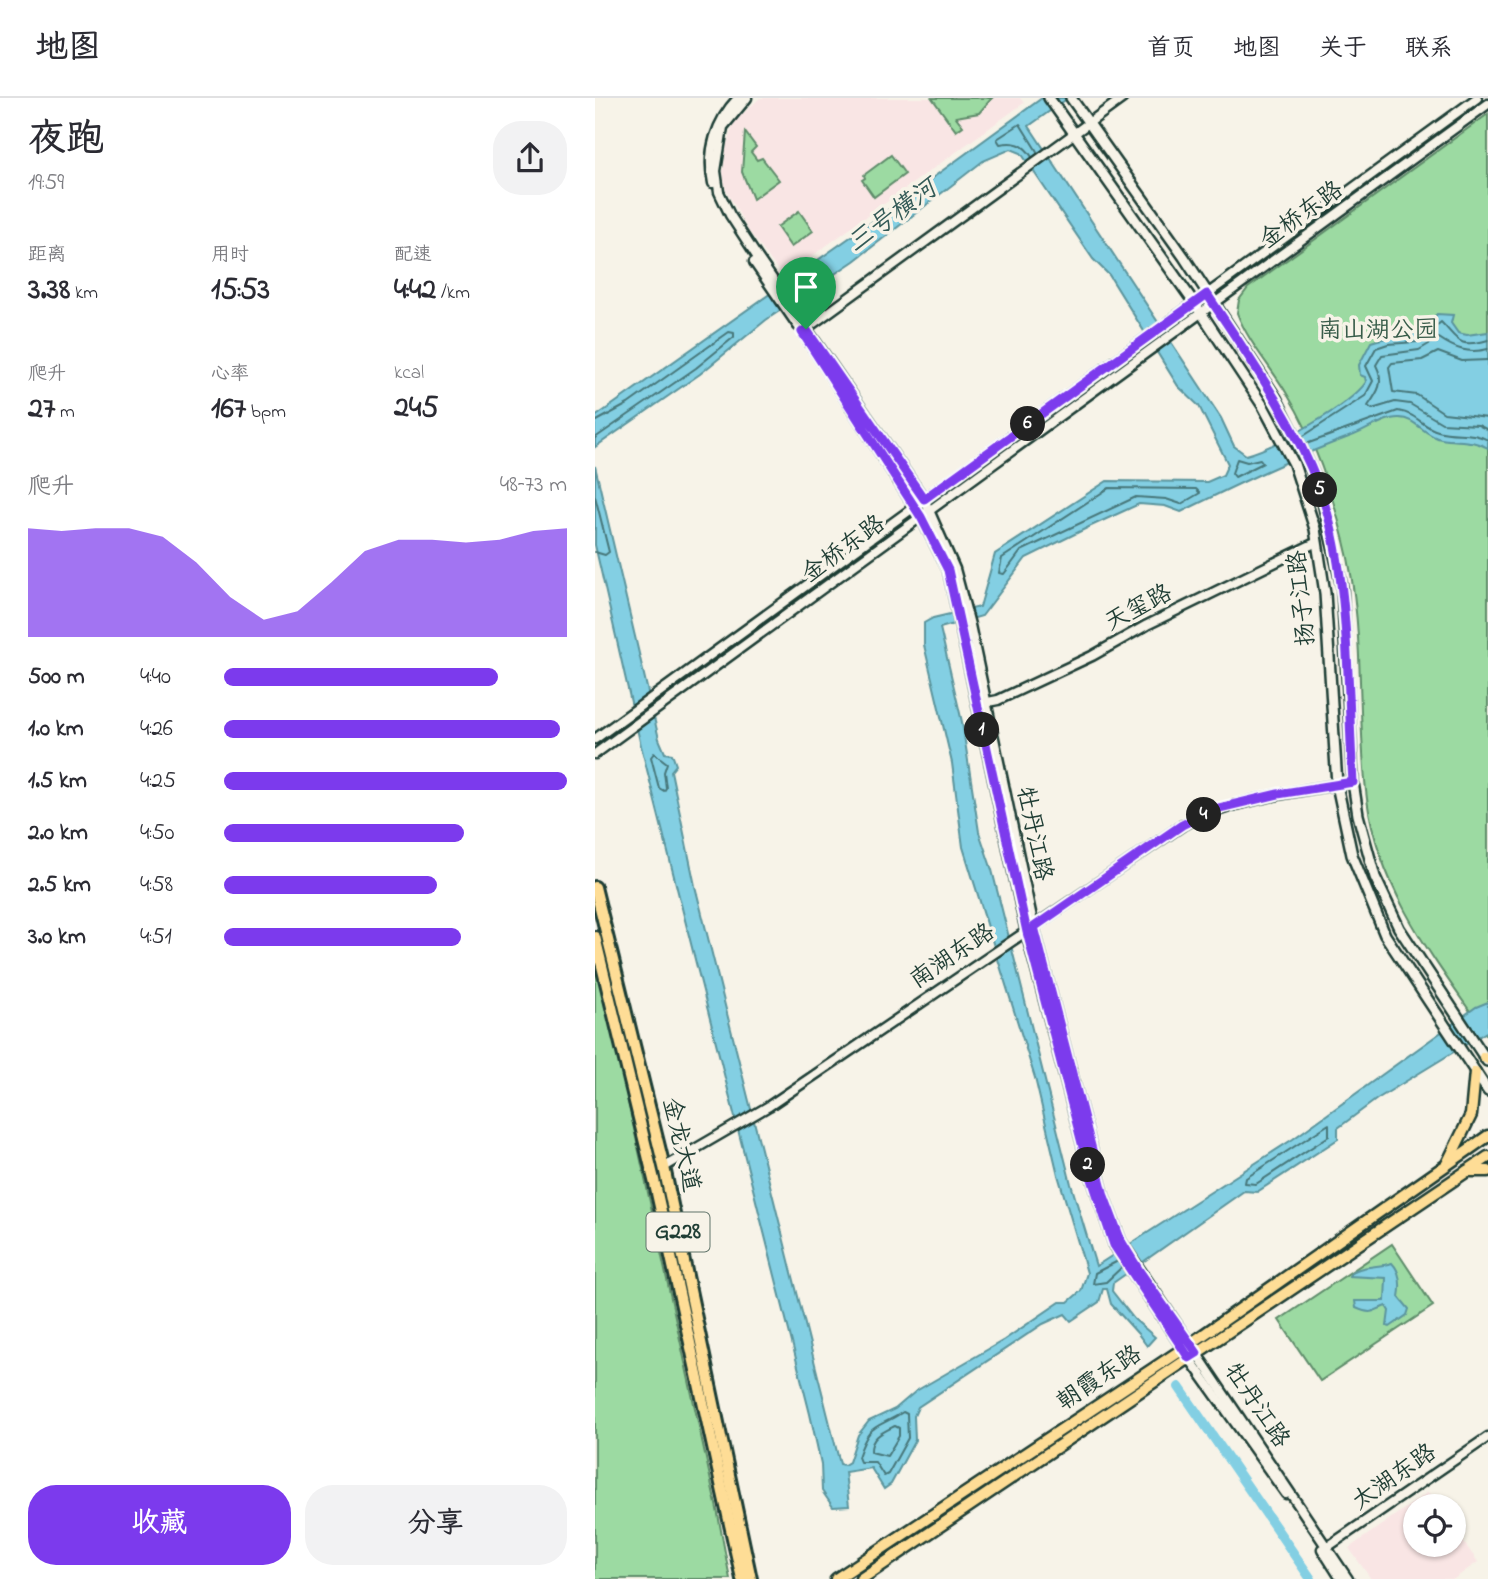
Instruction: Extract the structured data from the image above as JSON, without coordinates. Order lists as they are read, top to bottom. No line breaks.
{"streets":{"highway":["金龙大道","G228"],"main road":["扬子江路","朝霞东路"],"street":["金桥东路","天玺路","牡丹江路","南湖东路","太湖东路"]},"crossings":[["金桥东路","扬子江路"],["金桥东路","牡丹江路"],["扬子江路","天玺路"],["扬子江路","南湖东路"],["天玺路","牡丹江路"],["牡丹江路","南湖东路"],["牡丹江路","朝霞东路"],["牡丹江路","太湖东路"],["南湖东路","金龙大道"]],"water":["三号横河"],"parks":["南山湖公园"],"page":{"header":"地图","nav":["首页","地图","关于","联系"],"heading":["夜跑","19:59"],"stats":[["距离","3.38 km"],["用时","15:53"],["配速","4:42 /km"],["爬升","27 m"],["心率","167 bpm"],["kcal","245"]],"pins":["6","5","1","4","2"],"chart":["爬升","48–73 m"],"list":[{"name":"500 m","note":"4:40"},{"name":"1.0 km","note":"4:26"},{"name":"1.5 km","note":"4:25"},{"name":"2.0 km","note":"4:50"},{"name":"2.5 km","note":"4:58"},{"name":"3.0 km","note":"4:51"}],"buttons":["收藏","分享"]}}
